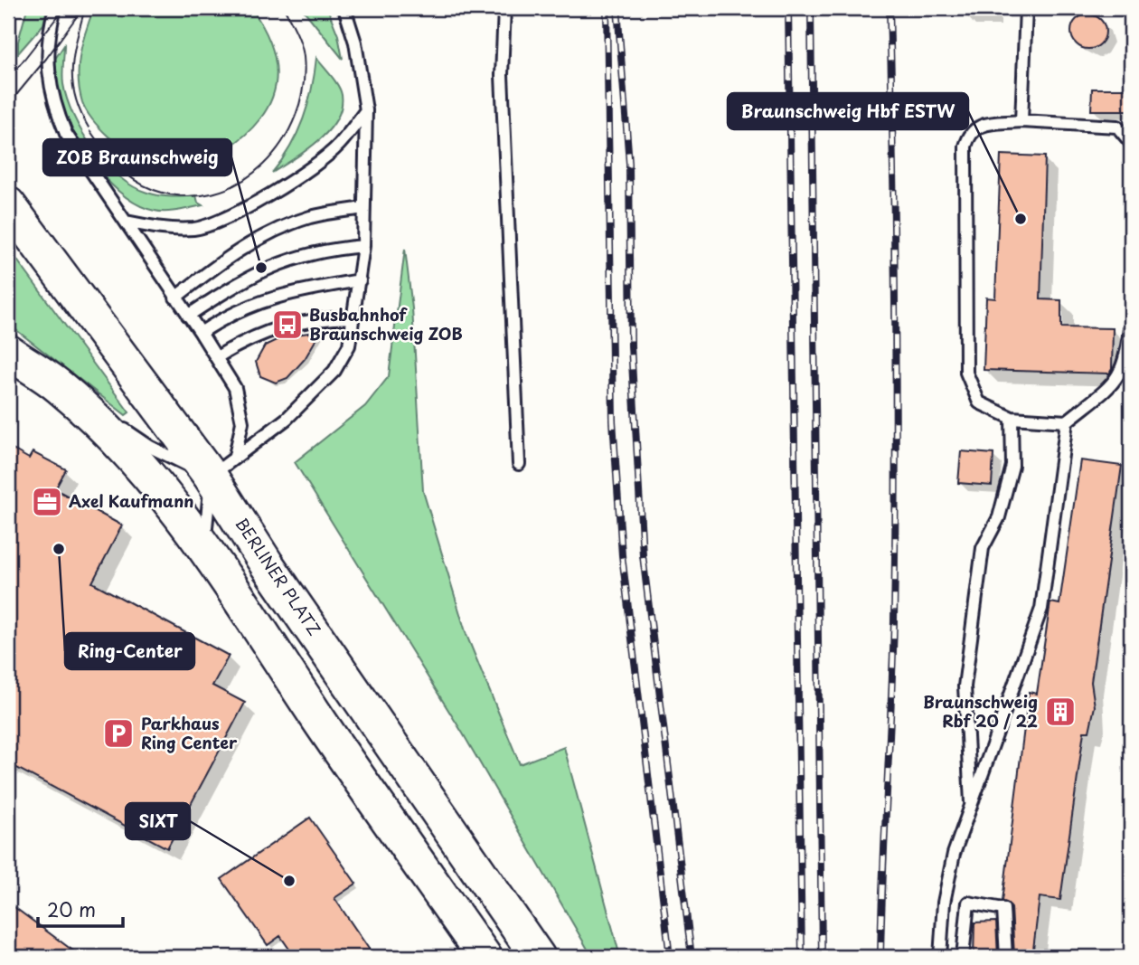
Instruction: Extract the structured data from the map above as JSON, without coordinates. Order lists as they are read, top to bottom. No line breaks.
{"streets":{"main road":["BERLINER PLATZ"]},"places":{"other":["Braunschweig Hbf ESTW","ZOB Braunschweig","Ring-Center","SIXT"],"bus stop":["Busbahnhof Braunschweig ZOB"],"office":["Axel Kaufmann"],"building":["Braunschweig Rbf 20 / 22"],"parking":["Parkhaus Ring Center"]},"scale_bar":"20 m"}
